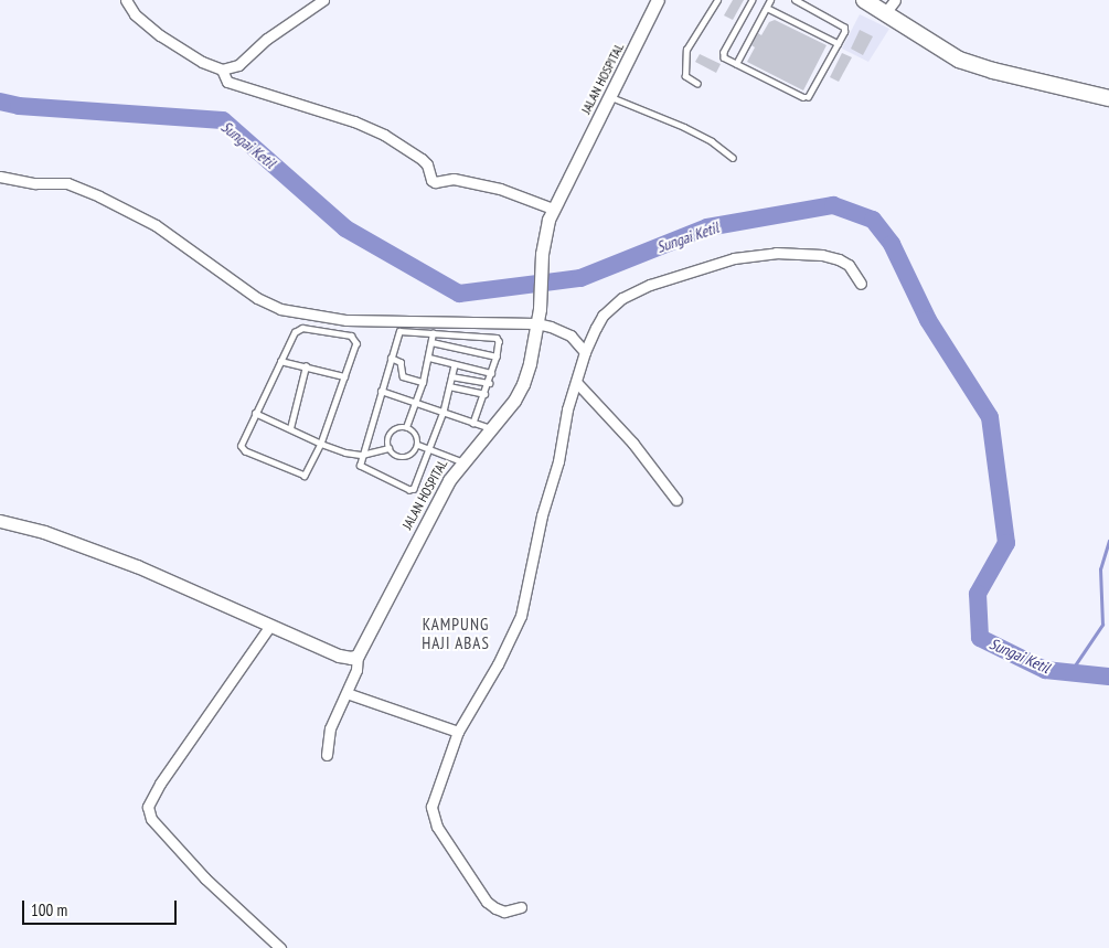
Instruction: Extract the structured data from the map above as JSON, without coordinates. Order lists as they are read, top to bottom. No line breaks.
{"streets":{"main road":["JALAN HOSPITAL"]},"districts":["KAMPUNG HAJI ABAS"],"water":["Sungai Ketil"],"scale_bar":"100 m"}
